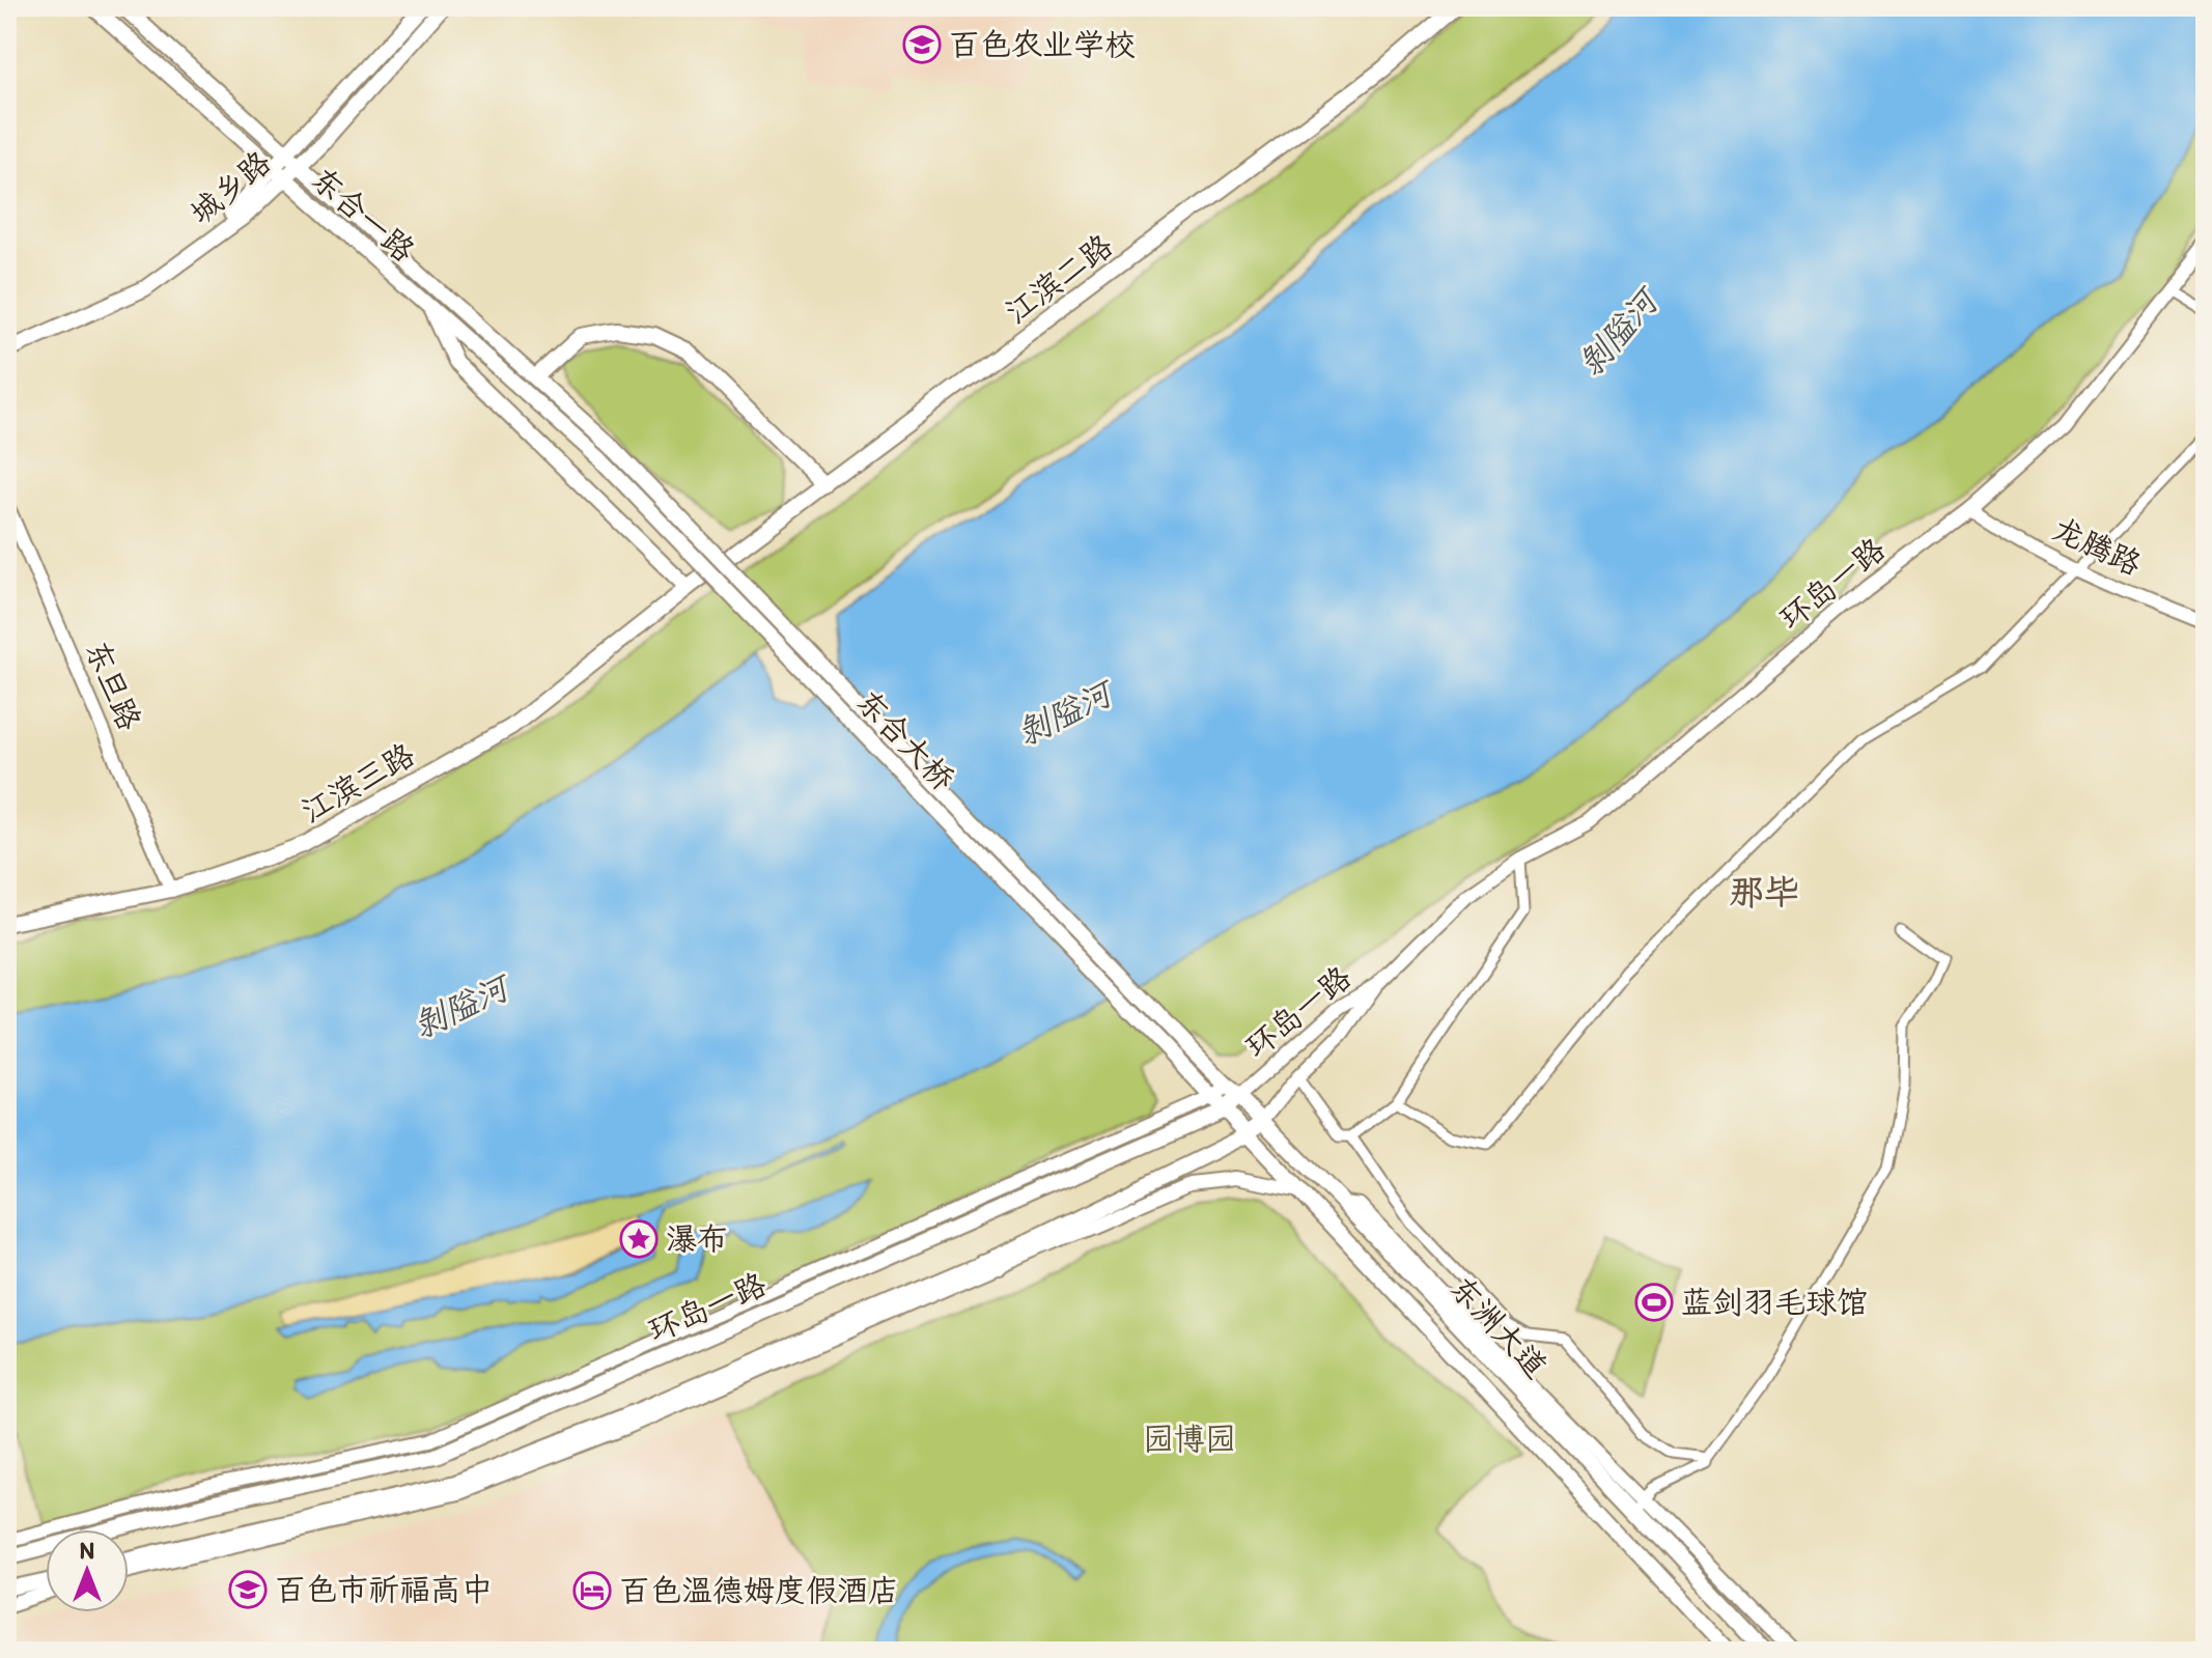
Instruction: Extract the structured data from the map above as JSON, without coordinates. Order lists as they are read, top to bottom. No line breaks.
{"streets":{"main road":["城乡路","东合一路","江滨二路","环岛一路","东合大桥","江滨三路","东洲大道"],"street":["龙腾路","东旦路"]},"crossings":[["城乡路","东合一路"],["东合一路","东合大桥"],["江滨二路","江滨三路"],["龙腾路","环岛一路"],["环岛一路","东洲大道"],["东旦路","江滨三路"],["东合大桥","东洲大道"]],"districts":["那毕"],"water":["剥隘河"],"parks":["园博园"],"places":{"school or university":["百色农业学校","百色市祈福高中"],"place":["瀑布"],"sports":["蓝剑羽毛球馆"],"hotel":["百色温德姆度假酒店"]},"north":"top"}
